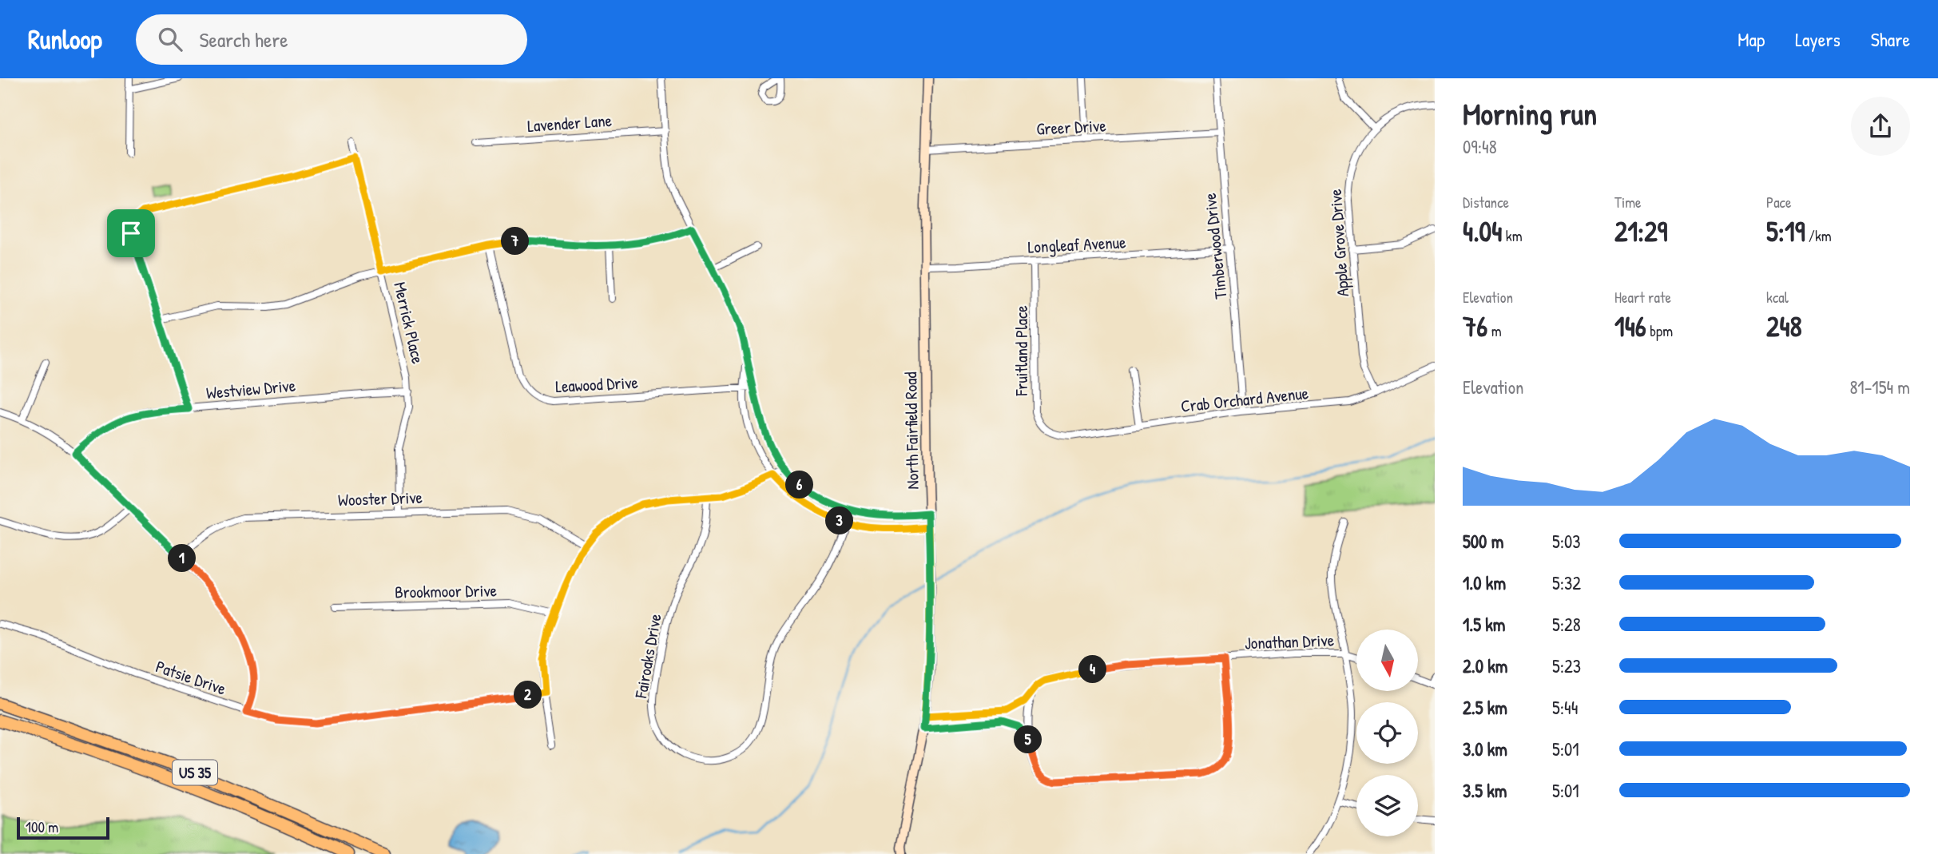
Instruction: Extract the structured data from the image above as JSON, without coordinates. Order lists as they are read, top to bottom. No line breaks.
{"streets":{"highway":["US 35"],"main road":["North Fairfield Road"],"street":["Lavender Lane","Greer Drive","Apple Grove Drive","Longleaf Avenue","Timberwood Drive","Merrick Place","Fruitland Place","Leawood Drive","Westview Drive","Crab Orchard Avenue","Wooster Drive","Brookmoor Drive","Jonathan Drive","Fairoaks Drive","Patsie Drive"]},"crossings":[["Greer Drive","Timberwood Drive"],["Greer Drive","North Fairfield Road"],["Apple Grove Drive","Crab Orchard Avenue"],["Longleaf Avenue","Timberwood Drive"],["Longleaf Avenue","Fruitland Place"],["Longleaf Avenue","North Fairfield Road"],["Timberwood Drive","Crab Orchard Avenue"],["Merrick Place","Westview Drive"],["Merrick Place","Wooster Drive"],["Fruitland Place","Crab Orchard Avenue"],["North Fairfield Road","Jonathan Drive"]],"scale_bar":"100 m","north":"bottom","page":{"header":"Runloop","search":"Search here","nav":["Map","Layers","Share"],"heading":["Morning run","09:48"],"stats":[["Distance","4.04 km"],["Time","21:29"],["Pace","5:19 /km"],["Elevation","76 m"],["Heart rate","146 bpm"],["kcal","248"]],"pins":["7","6","3","1","4","2","5"],"chart":["Elevation","81–154 m"],"list":[{"name":"500 m","note":"5:03"},{"name":"1.0 km","note":"5:32"},{"name":"1.5 km","note":"5:28"},{"name":"2.0 km","note":"5:23"},{"name":"2.5 km","note":"5:44"},{"name":"3.0 km","note":"5:01"},{"name":"3.5 km","note":"5:01"}],"scale":"100 m"}}
